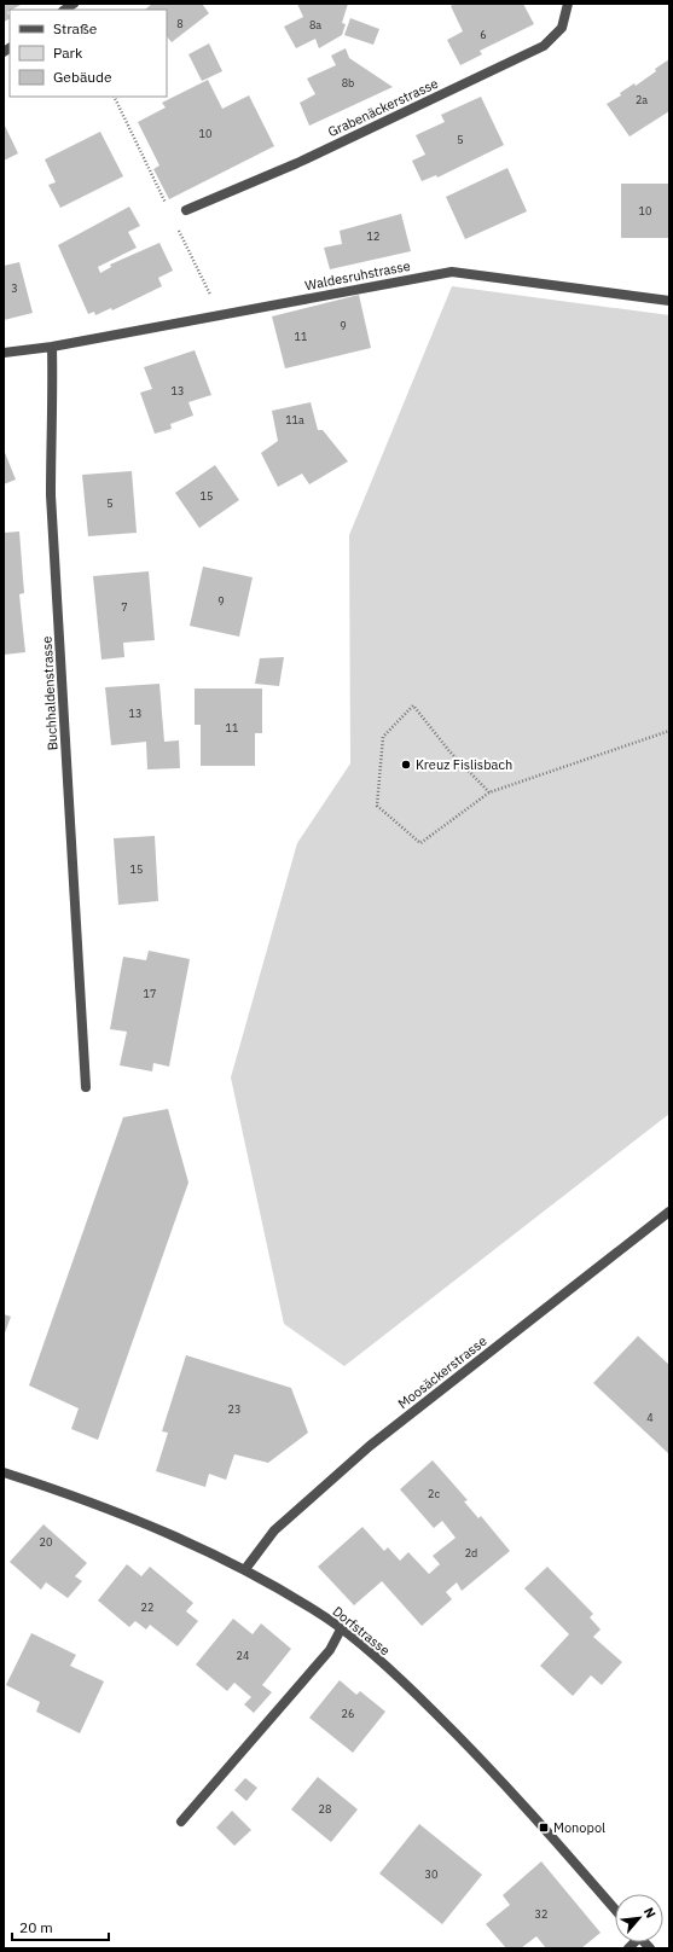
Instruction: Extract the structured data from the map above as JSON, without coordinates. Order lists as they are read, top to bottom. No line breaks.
{"streets":{"street":["Grabenäckerstrasse","Waldesruhstrasse","Buchhaldenstrasse","Moosäckerstrasse","Dorfstrasse"]},"crossings":[["Waldesruhstrasse","Buchhaldenstrasse"],["Moosäckerstrasse","Dorfstrasse"]],"places":{"other":["Kreuz Fislisbach"],"transit":["Monopol"]},"house_numbers":["8","8a","6","8b","2a","10","5","10","12","3","9","11","13","11a","15","5","9","7","13","11","15","17","23","4","2c","20","2d","22","24","26","28","30","32"],"legend":["Straße","Park","Gebäude"],"scale_bar":"20 m","north":"top right"}
